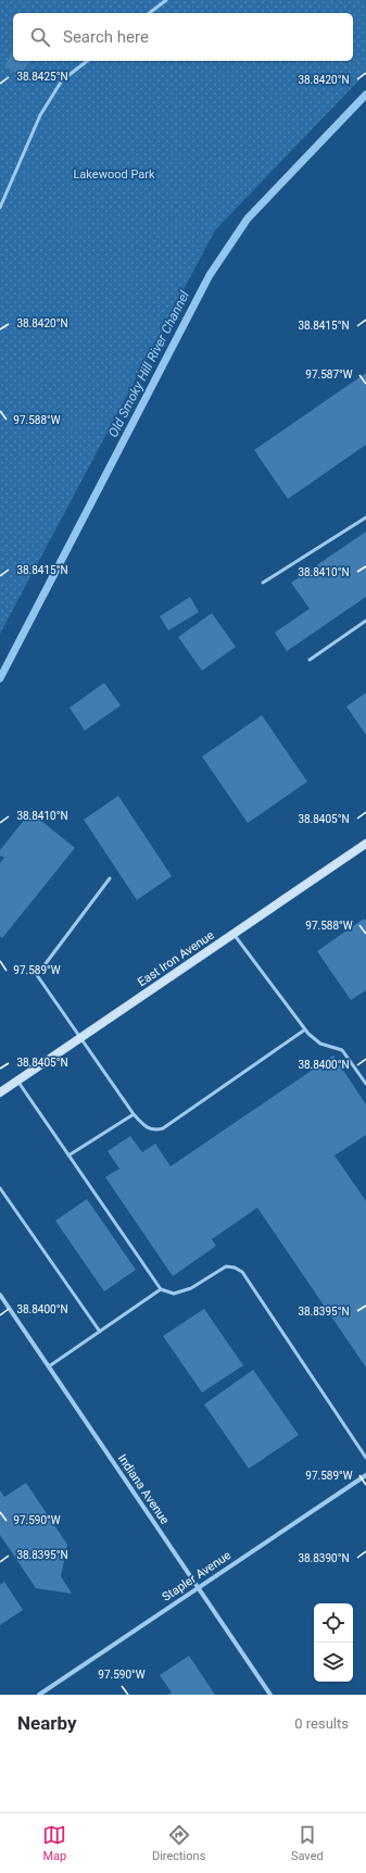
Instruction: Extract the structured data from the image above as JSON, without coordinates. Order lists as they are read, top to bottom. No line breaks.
{"streets":{"street":["East Iron Avenue","Indiana Avenue","Stapler Avenue"]},"crossings":[["Indiana Avenue","Stapler Avenue"]],"water":["Old Smoky Hill River Channel"],"parks":["Lakewood Park"],"page":{"search":"Search here","heading":["Nearby","0 results"],"nav":["Map","Directions","Saved"]},"coordinates":["38.8425°N","38.8420°N","38.8415°N","97.587°W","97.588°W","38.8410°N","38.8405°N","97.589°W","38.8400°N","38.8395°N","97.590°W","38.8390°N"]}
